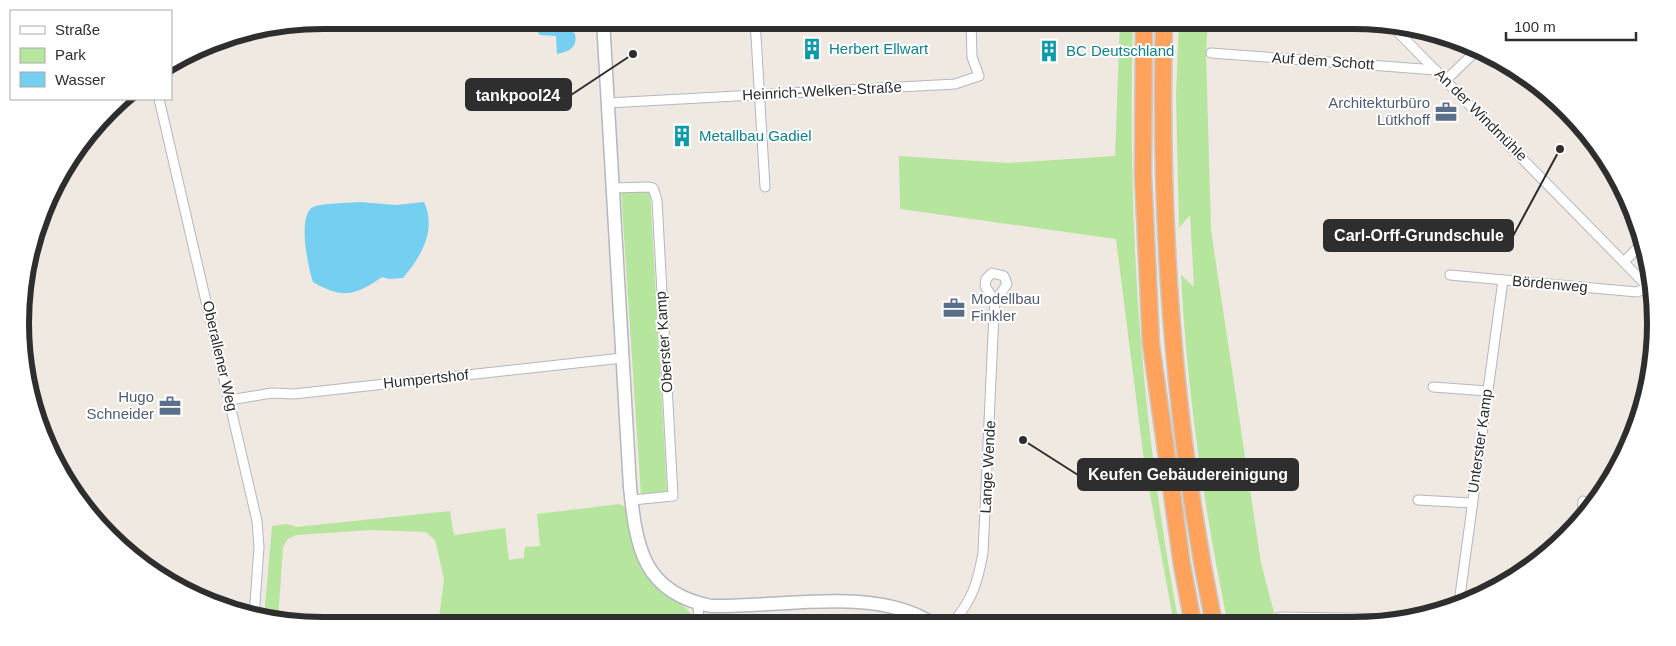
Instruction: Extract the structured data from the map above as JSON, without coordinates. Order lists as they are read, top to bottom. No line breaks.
{"streets":{"street":["Auf dem Schott","Heinrich-Welken-Straße","An der Windmühle","Bördenweg","Oberster Kamp","Oberallener Weg","Humpertshof","Unterster Kamp","Lange Wende"]},"crossings":[["Auf dem Schott","An der Windmühle"],["Bördenweg","Unterster Kamp"],["Oberallener Weg","Humpertshof"]],"places":{"building":["Herbert Ellwart","BC Deutschland","Metallbau Gadiel"],"other":["tankpool24","Carl-Orff-Grundschule","Keufen Gebäudereinigung"],"office":["Architekturbüro Lütkhoff","Modellbau Finkler","Hugo Schneider"]},"legend":["Straße","Park","Wasser"],"scale_bar":"100 m"}
